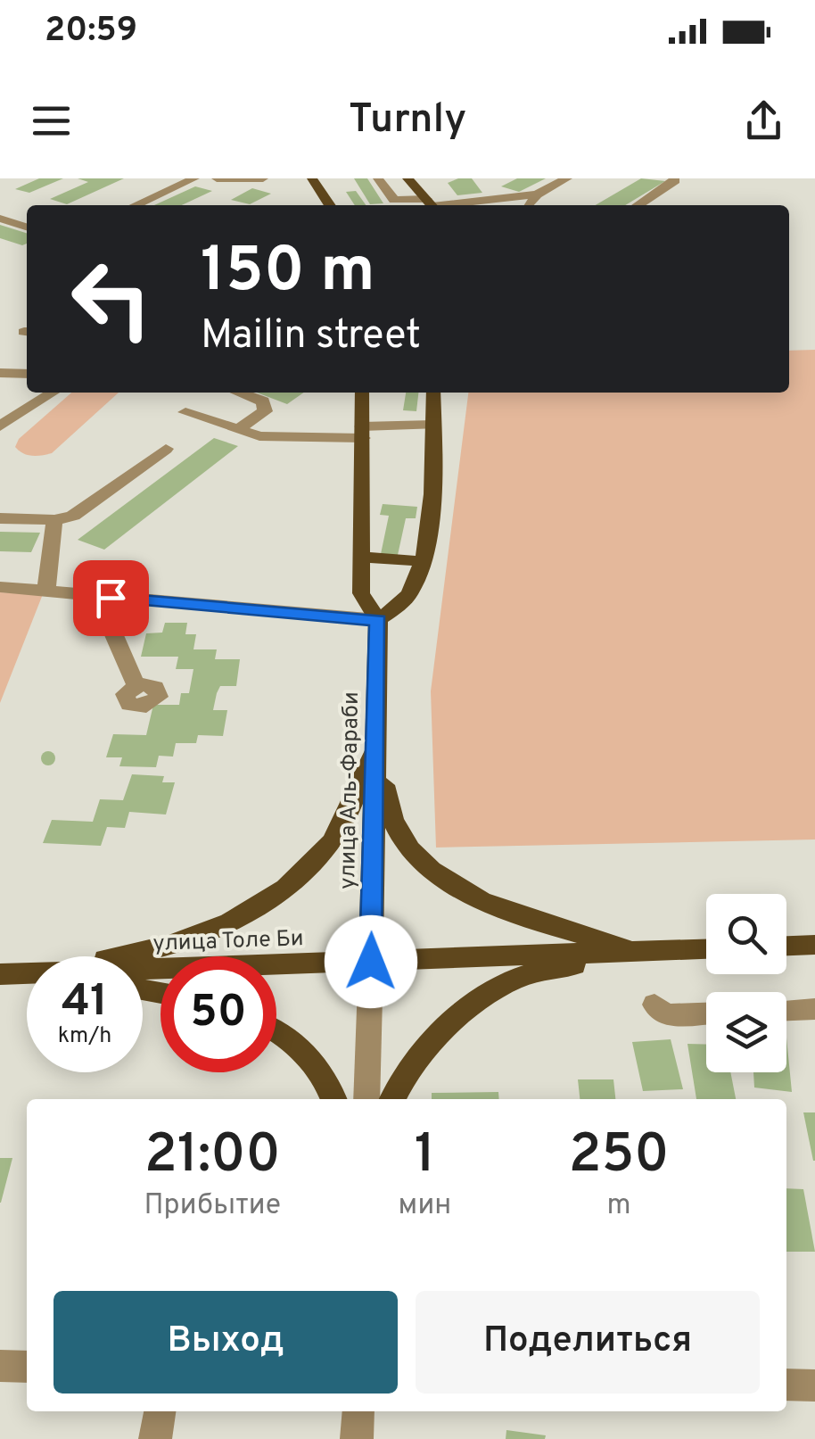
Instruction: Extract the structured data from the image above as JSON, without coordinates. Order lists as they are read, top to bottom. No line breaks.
{"streets":{"main road":["улица Аль-Фараби","улица Толе Би"]},"crossings":[["улица Аль-Фараби","улица Толе Би"]],"page":{"status":"20:59","header":"Turnly","turn":["150 m","Mailin street"],"speed":"41 km/h","limit":"50","eta":["21:00","Прибытие","1","мин","250","m"],"buttons":["Выход","Поделиться"]}}
